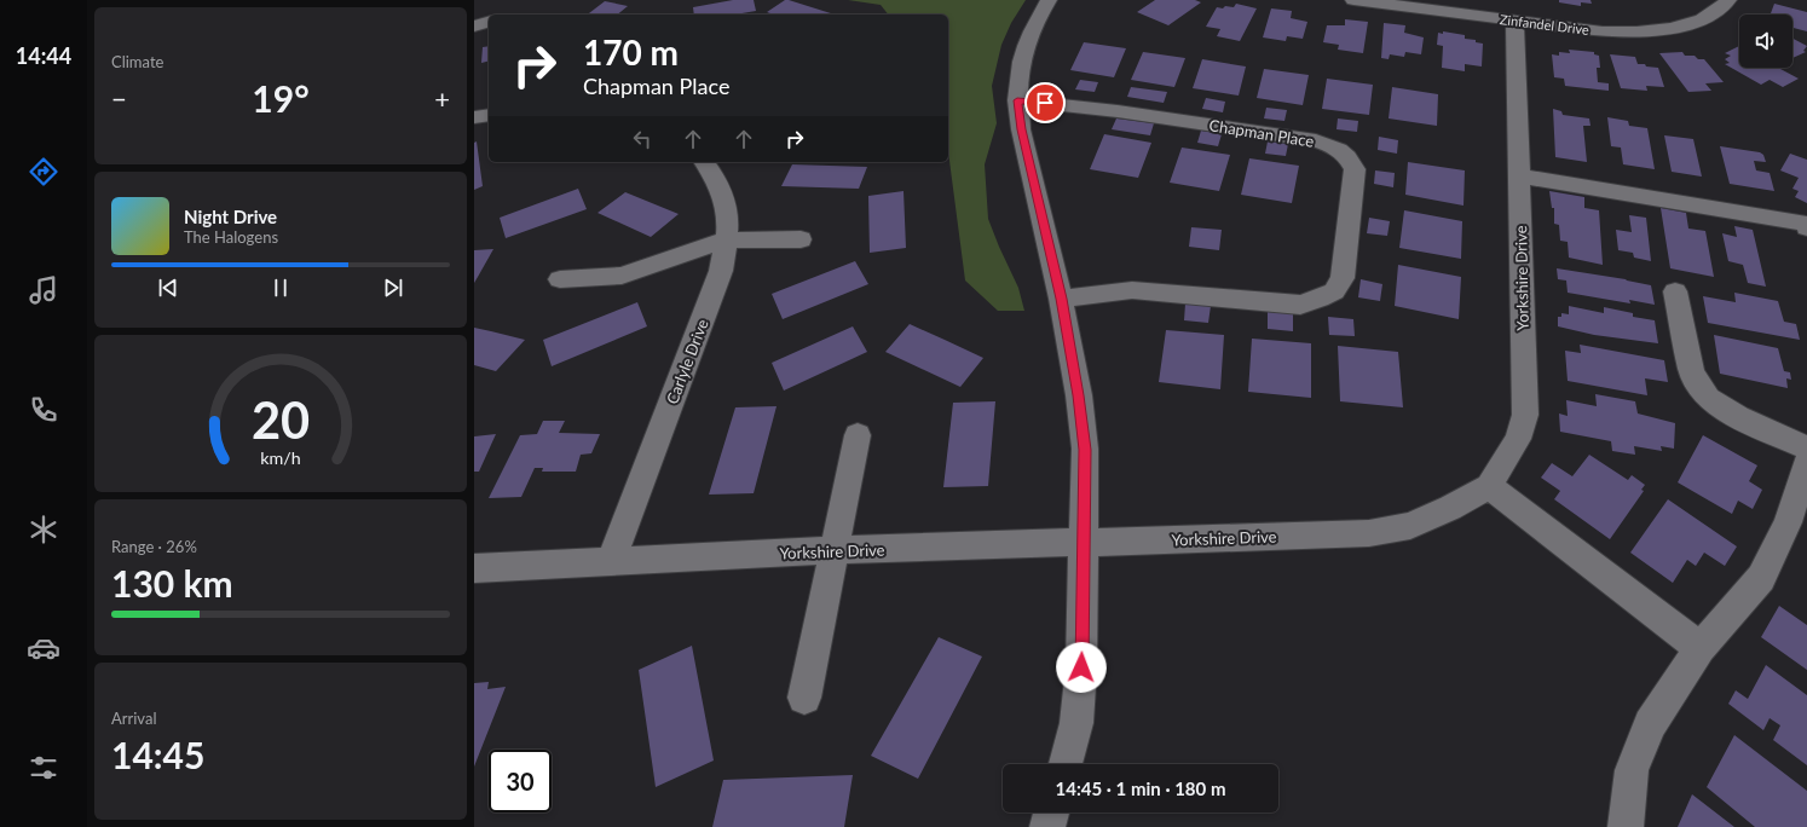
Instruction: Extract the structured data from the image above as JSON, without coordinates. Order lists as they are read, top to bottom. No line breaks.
{"streets":{"street":["Zinfandel Drive","Chapman Place","Yorkshire Drive","Carlyle Drive"]},"crossings":[["Zinfandel Drive","Yorkshire Drive"],["Yorkshire Drive","Carlyle Drive"]],"page":{"tabs":"14:44","tile":["Climate",["Range · 26%","130 km"],["Arrival","14:45"]],"turn":["170 m","Chapman Place"],"heat":["−","19°","+"],"song":["Night Drive","The Halogens"],"limit":"30","trip":"14:45 · 1 min · 180 m","gauge":["20","km/h"]}}
